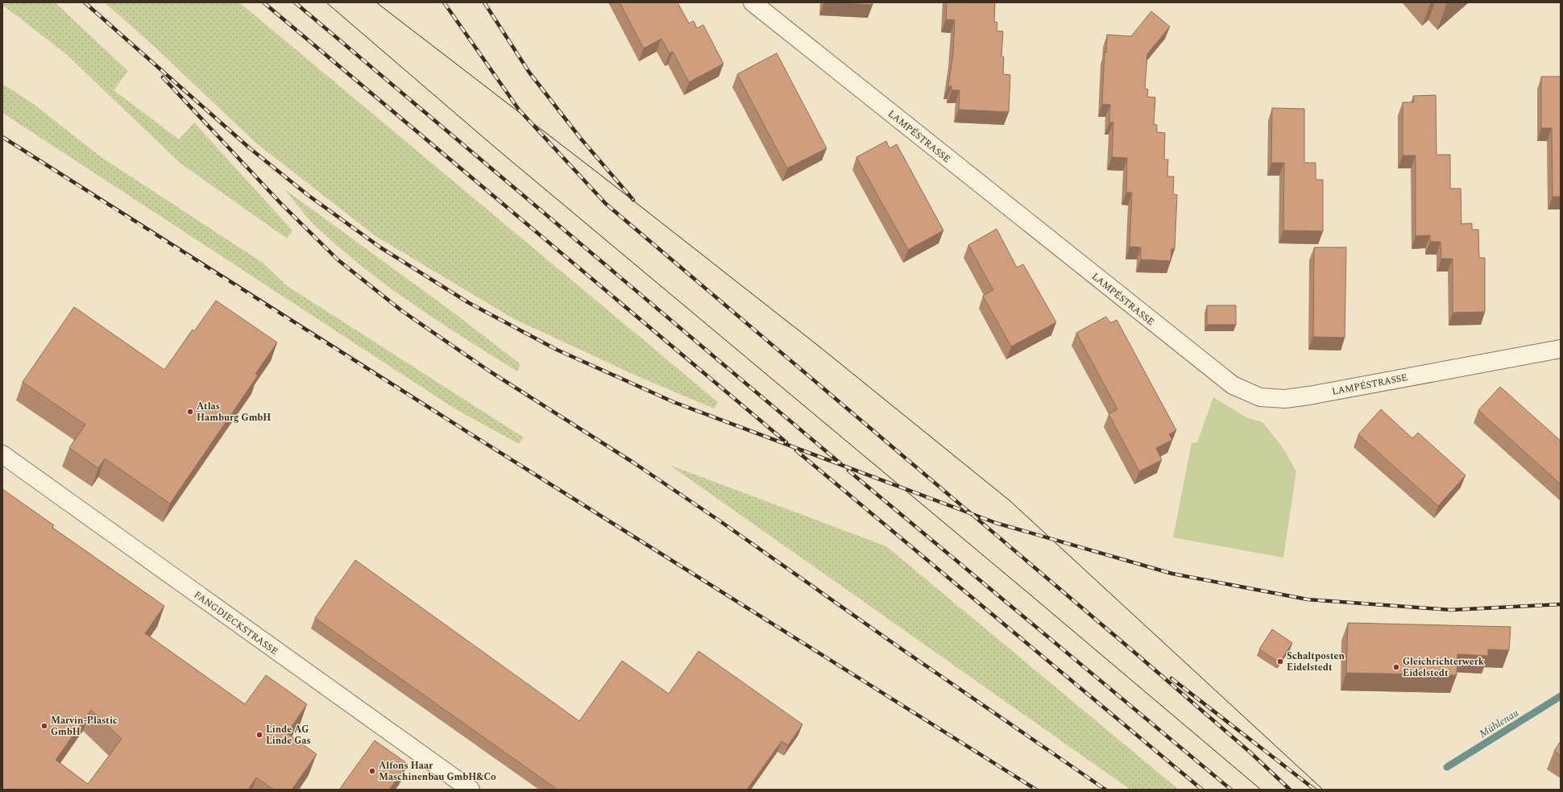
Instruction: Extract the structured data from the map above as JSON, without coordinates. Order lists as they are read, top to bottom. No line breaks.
{"streets":{"street":["LAMPÉSTRASSE","FANGDIECKSTRASSE"]},"water":["Mühlenau"],"places":["Atlas Hamburg GmbH","Schaltposten Eidelstedt","Gleichrichterwerk Eidelstedt","Marvin-Plastic GmbH","Linde AG Linde Gas","Alfons Haar Maschinenbau GmbH&Co"]}
